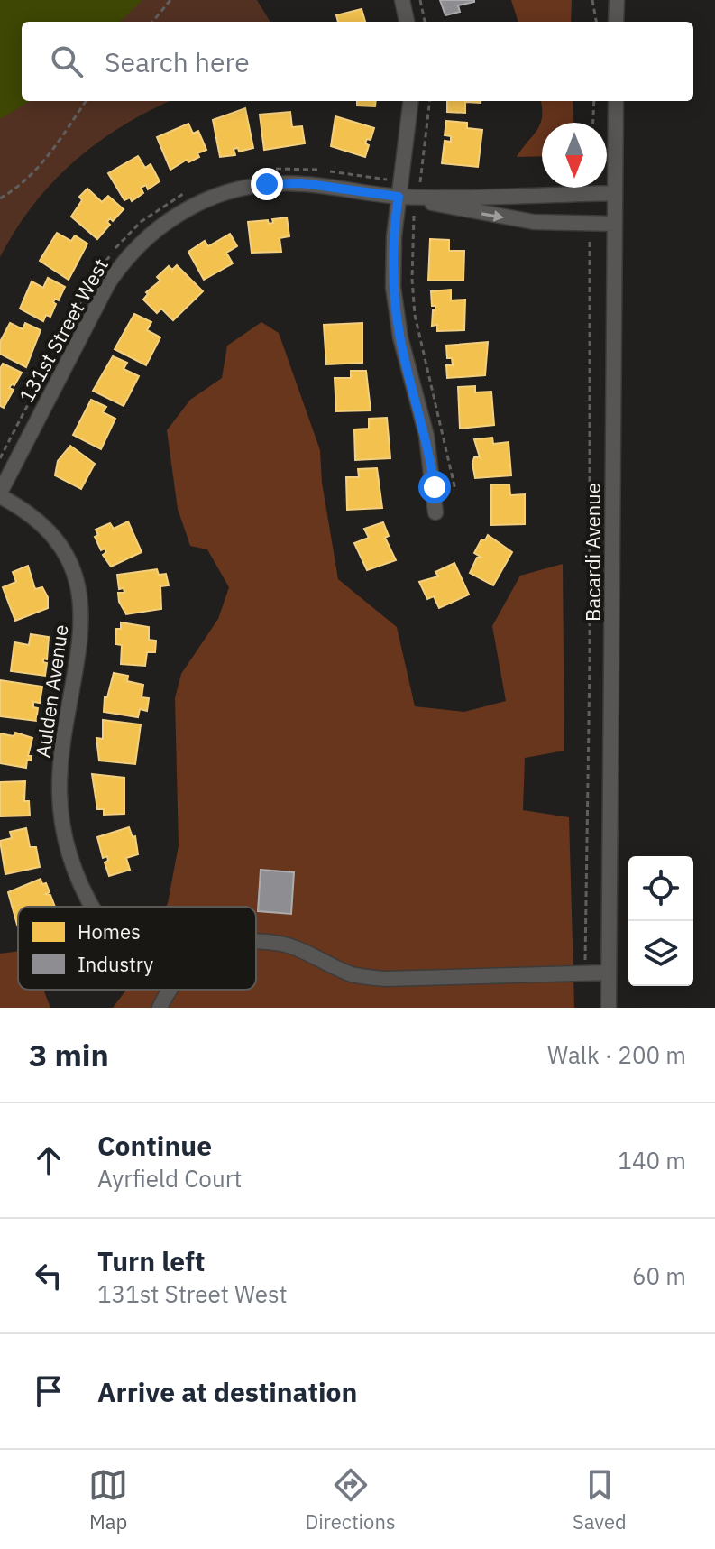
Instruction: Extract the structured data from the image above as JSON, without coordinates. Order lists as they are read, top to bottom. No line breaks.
{"streets":{"street":["131st Street West","Bacardi Avenue","Aulden Avenue"]},"crossings":[["131st Street West","Bacardi Avenue"],["131st Street West","Aulden Avenue"]],"legend":["Homes","Industry"],"north":"bottom","page":{"search":"Search here","heading":["3 min","Walk · 200 m"],"list":[["Continue","Ayrfield Court","140 m"],["Turn left","131st Street West","60 m"],"Arrive at destination"],"nav":["Map","Directions","Saved"]}}
